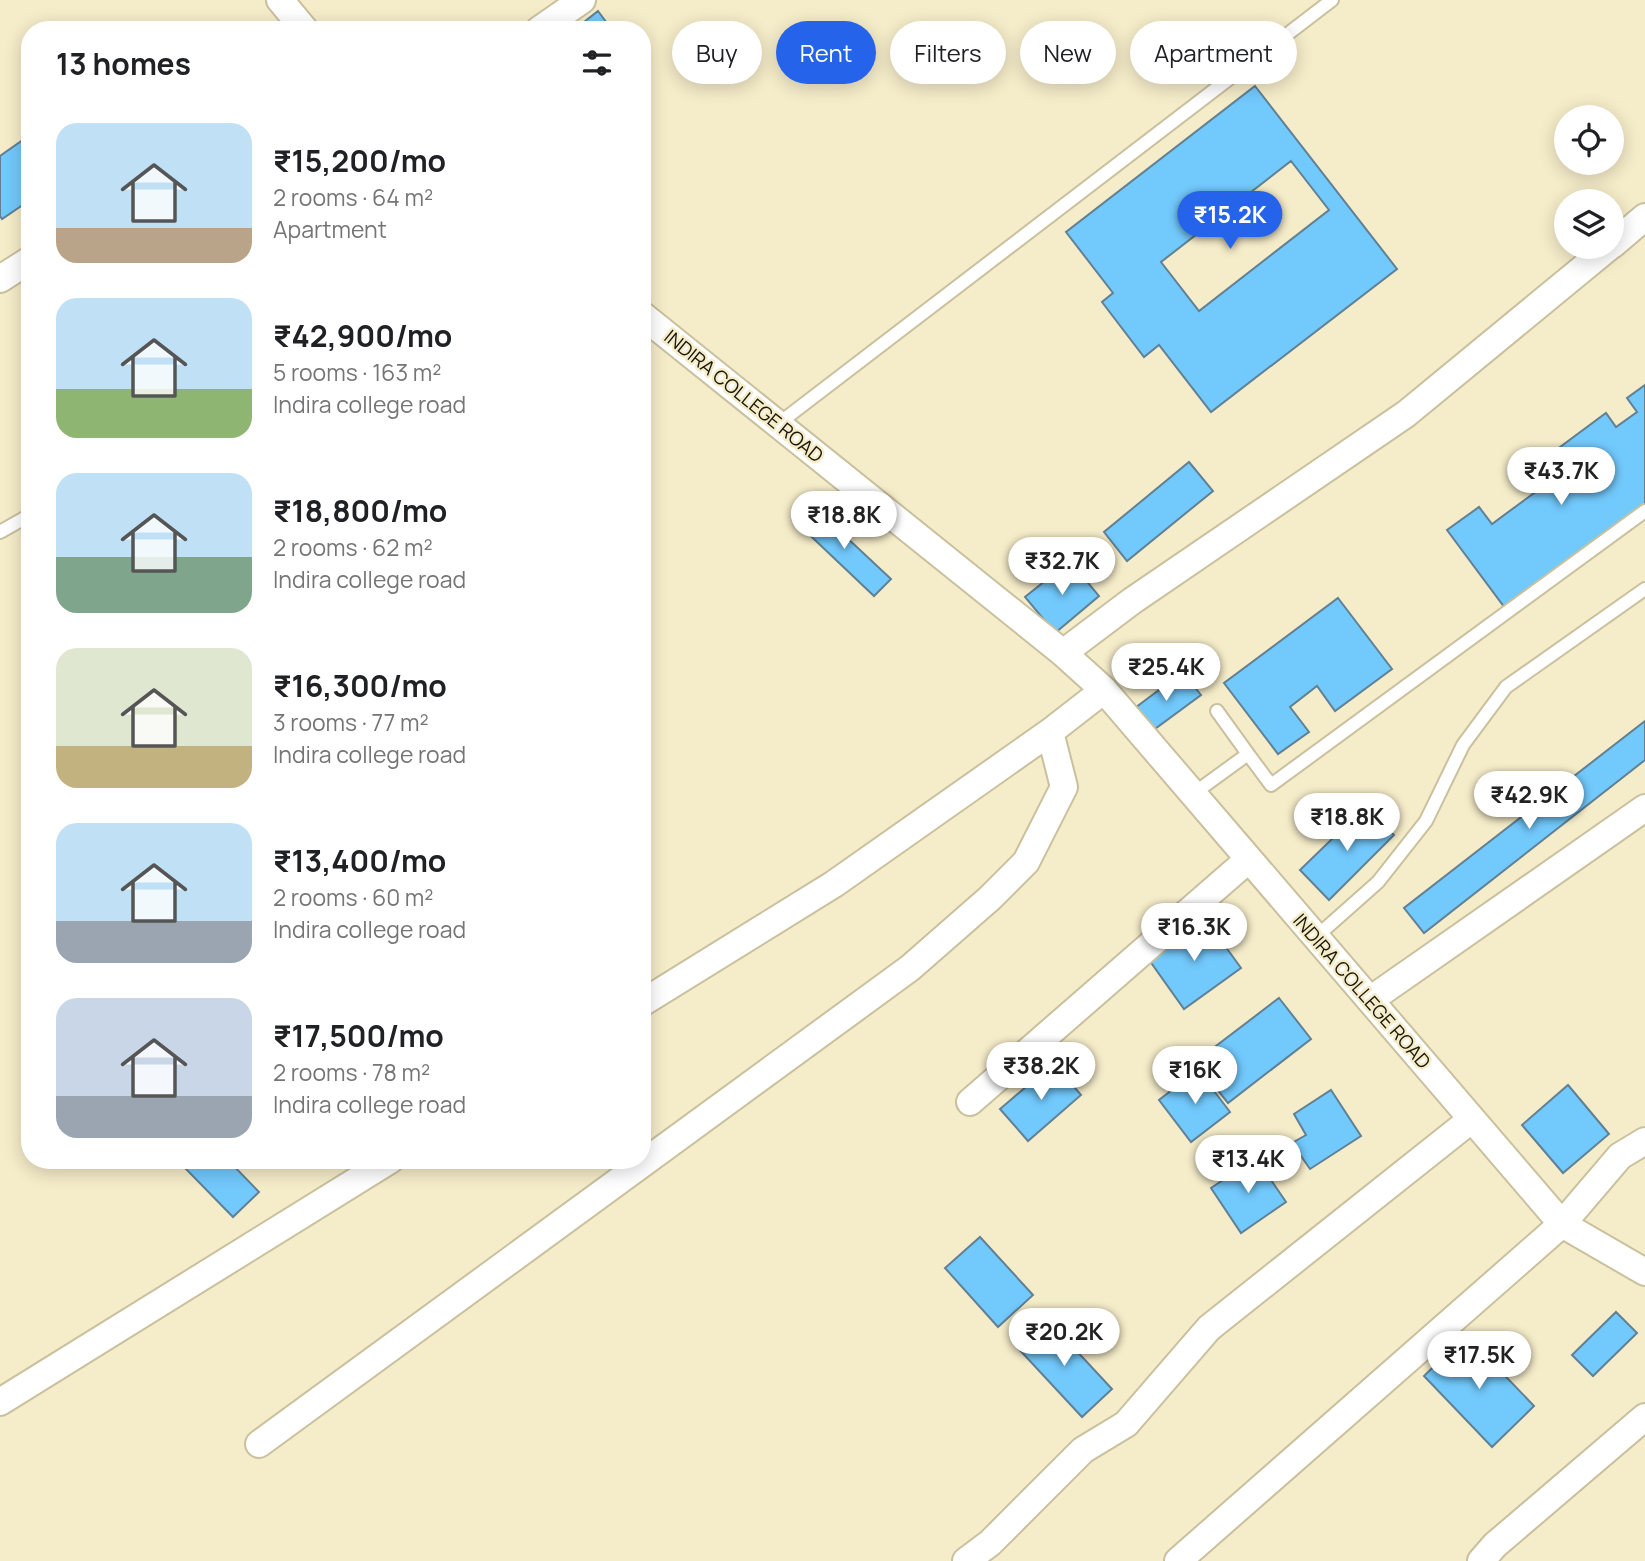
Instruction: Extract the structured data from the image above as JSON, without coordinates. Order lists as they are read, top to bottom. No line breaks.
{"streets":{"street":["INDIRA COLLEGE ROAD"]},"page":{"chip":["Buy","Rent","Filters","New","Apartment"],"heading":"13 homes","list":[{"name":"₹15,200/mo","note":"2 rooms · 64 m² · Apartment"},{"name":"₹42,900/mo","note":"5 rooms · 163 m² · Indira college road"},{"name":"₹18,800/mo","note":"2 rooms · 62 m² · Indira college road"},{"name":"₹16,300/mo","note":"3 rooms · 77 m² · Indira college road"},{"name":"₹13,400/mo","note":"2 rooms · 60 m² · Indira college road"},{"name":"₹17,500/mo","note":"2 rooms · 78 m² · Indira college road"}],"price":["₹15.2K","₹43.7K","₹18.8K","₹32.7K","₹25.4K","₹42.9K","₹18.8K","₹16.3K","₹38.2K","₹16K","₹13.4K","₹20.2K","₹17.5K"]}}
